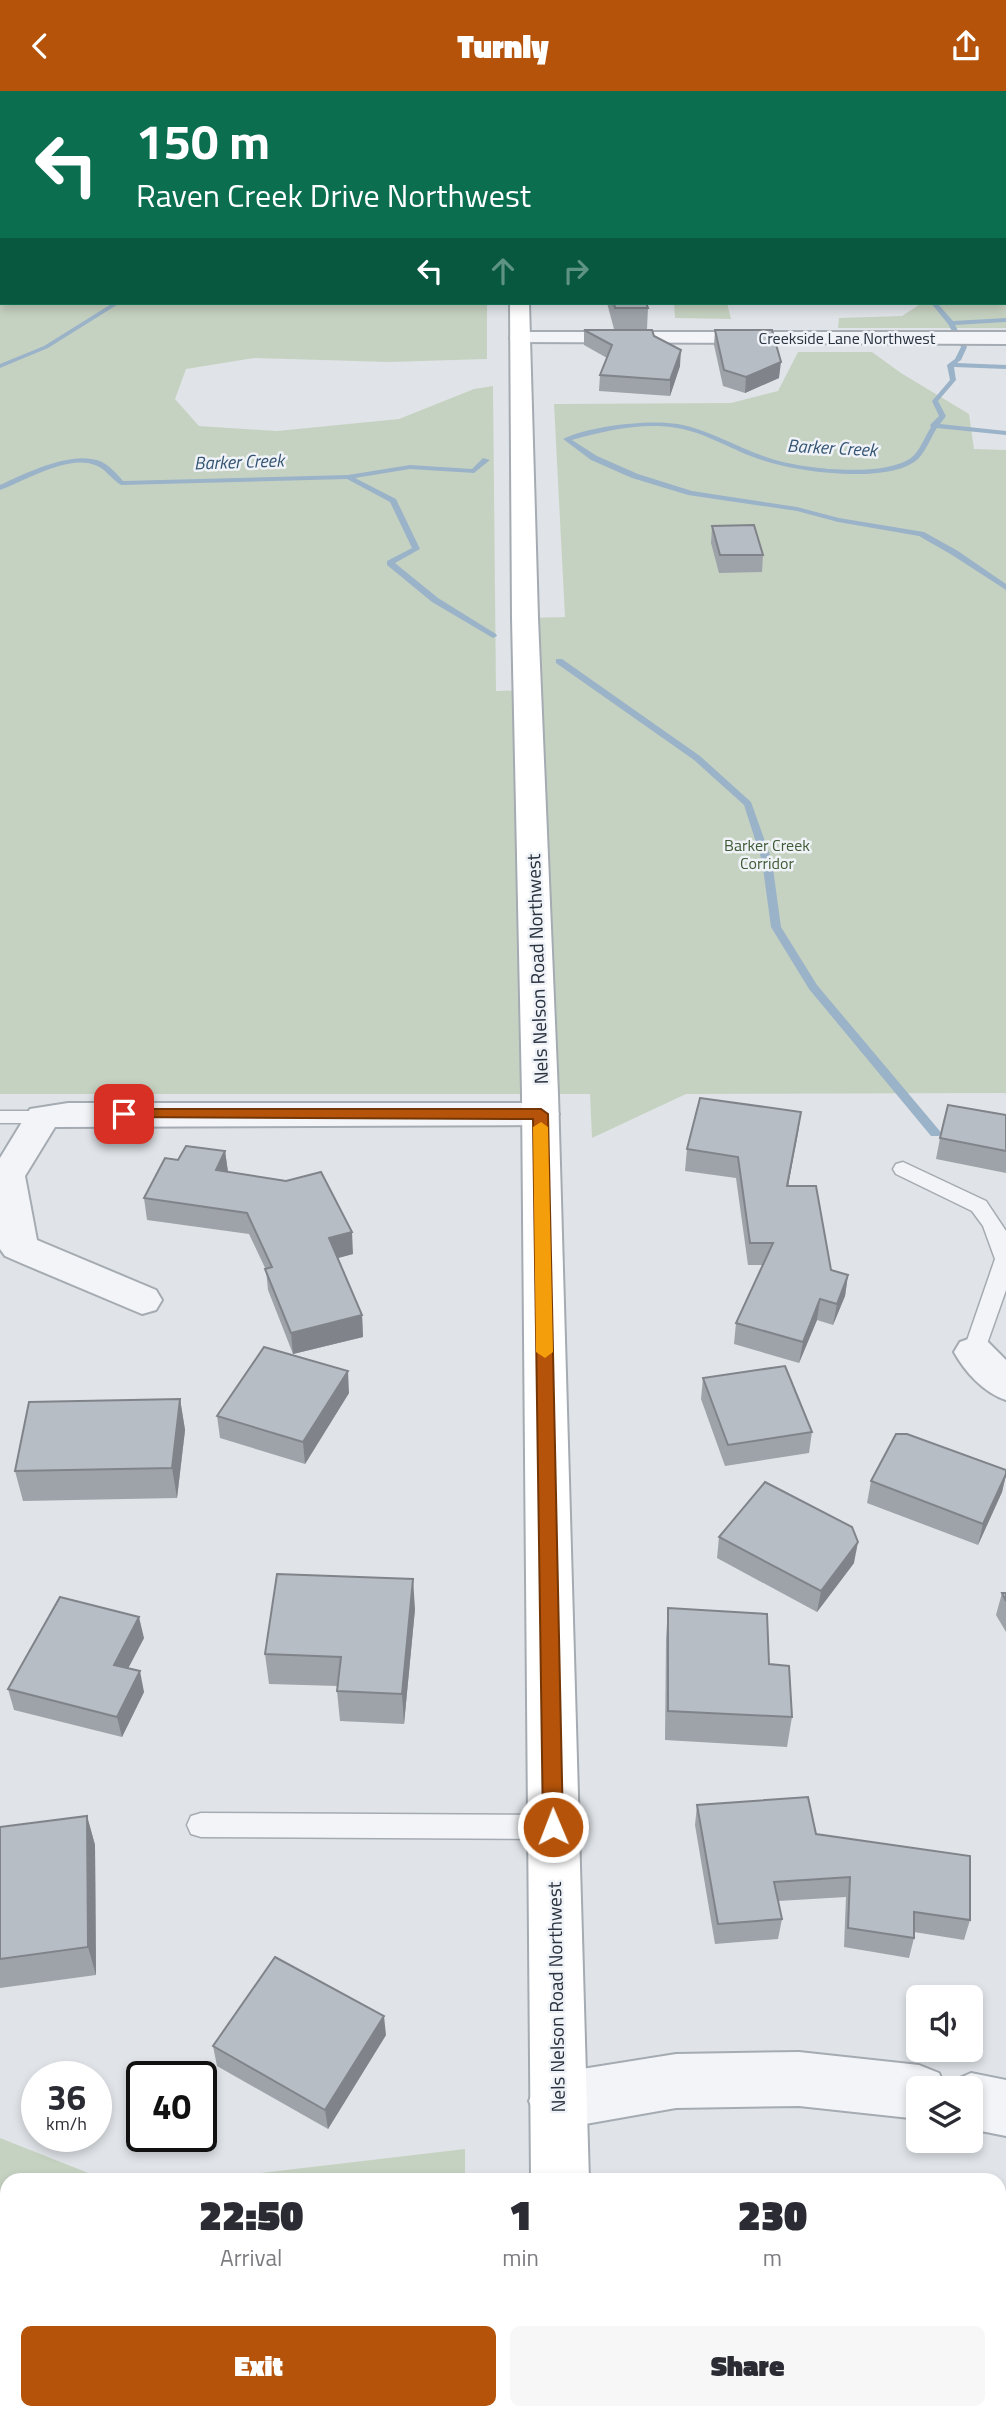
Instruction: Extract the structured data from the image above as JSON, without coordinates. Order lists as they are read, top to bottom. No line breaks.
{"streets":{"street":["Creekside Lane Northwest","Nels Nelson Road Northwest"]},"crossings":[["Creekside Lane Northwest","Nels Nelson Road Northwest"]],"water":["Barker Creek"],"parks":["Barker Creek Corridor"],"page":{"header":"Turnly","turn":["150 m","Raven Creek Drive Northwest"],"speed":"36 km/h","limit":"40","eta":["22:50","Arrival","1","min","230","m"],"buttons":["Exit","Share"]}}
